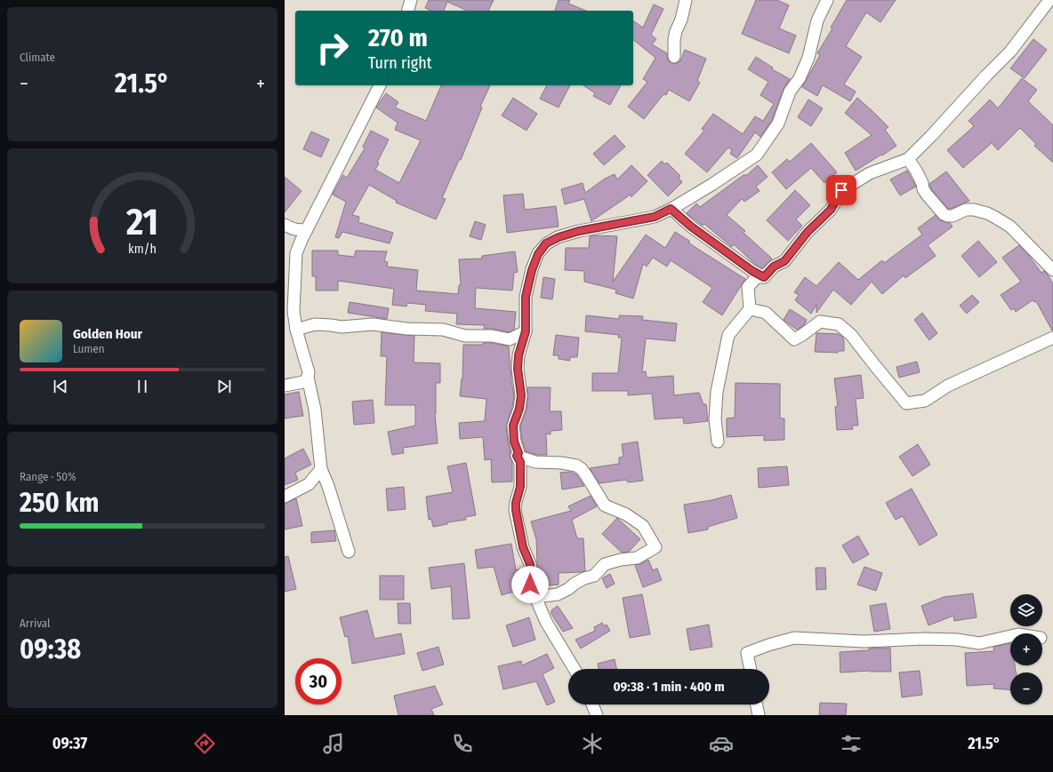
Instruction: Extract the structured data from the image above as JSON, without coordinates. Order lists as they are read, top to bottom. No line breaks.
{"page":{"tile":["Climate",["Range · 50%","250 km"],["Arrival","09:38"]],"turn":["270 m","Turn right"],"heat":["−","21.5°","+"],"song":["Golden Hour","Lumen"],"map_buttons":["+","−"],"limit":"30","trip":"09:38 · 1 min · 400 m","tabs":["09:37","21.5°"],"gauge":["21","km/h"]}}
